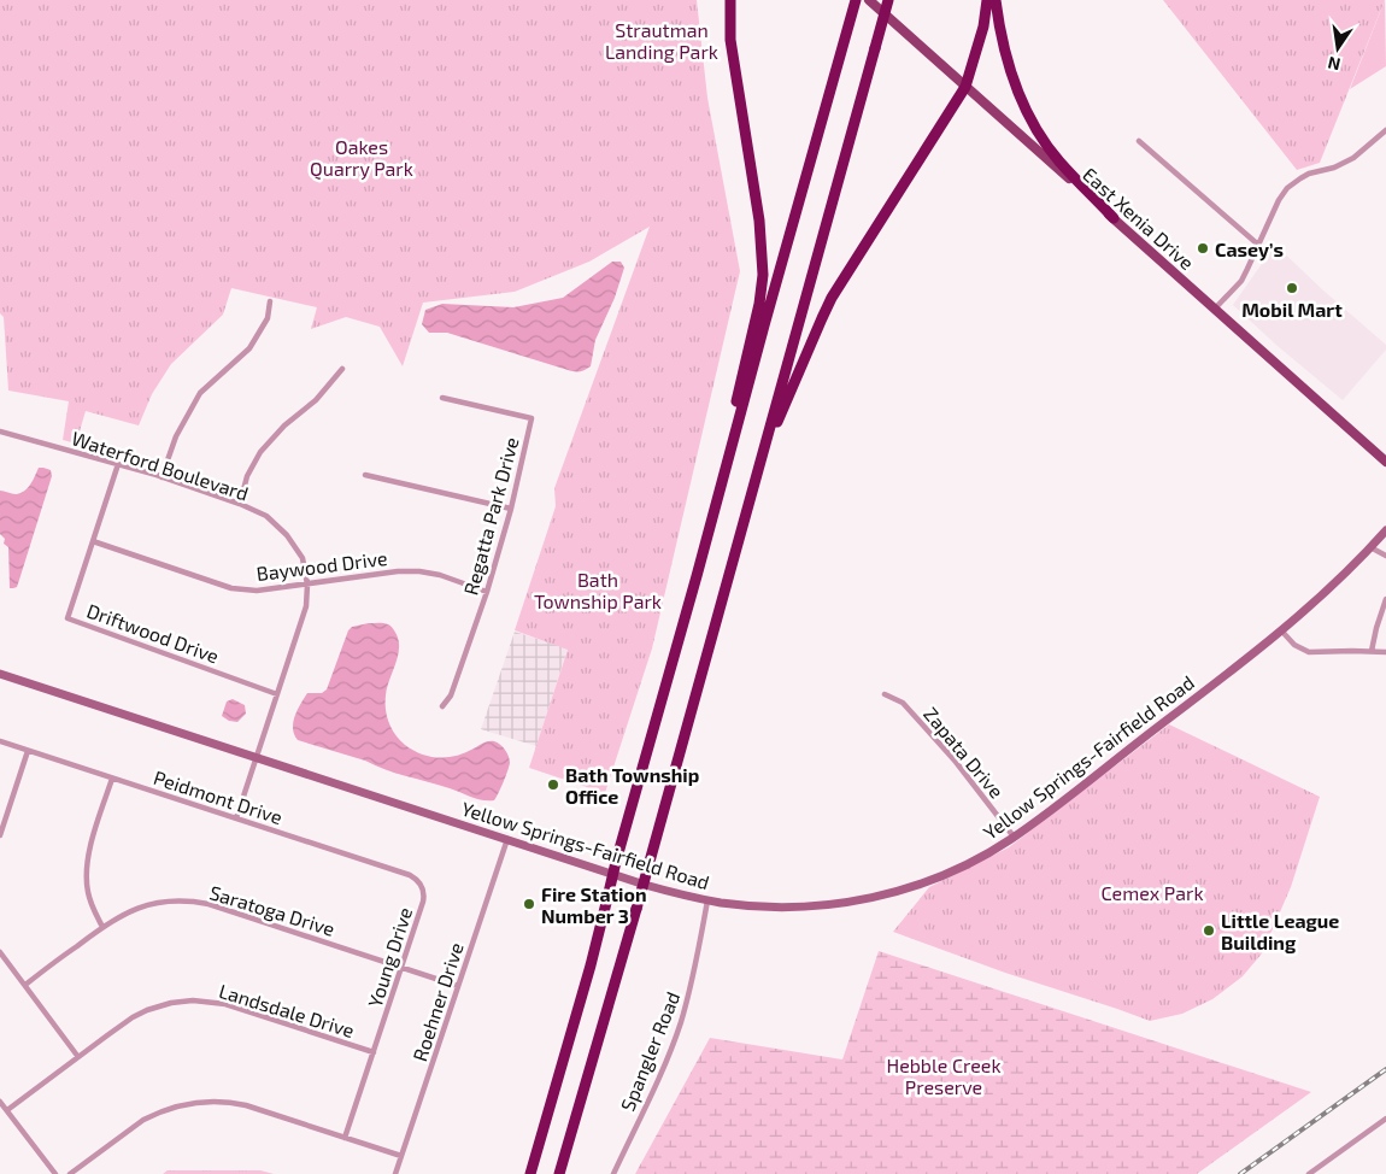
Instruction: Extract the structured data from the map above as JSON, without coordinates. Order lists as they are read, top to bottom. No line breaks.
{"streets":{"main road":["East Xenia Drive","Yellow Springs-Fairfield Road"],"street":["Waterford Boulevard","Regatta Park Drive","Baywood Drive","Driftwood Drive","Zapata Drive","Peidmont Drive","Saratoga Drive","Young Drive","Roehner Drive","Landsdale Drive","Spangler Road"]},"crossings":[["Waterford Boulevard","Baywood Drive"],["Waterford Boulevard","Driftwood Drive"],["Waterford Boulevard","Yellow Springs-Fairfield Road"],["Waterford Boulevard","Peidmont Drive"],["Regatta Park Drive","Baywood Drive"],["Baywood Drive","Driftwood Drive"],["Zapata Drive","Yellow Springs-Fairfield Road"],["Yellow Springs-Fairfield Road","Roehner Drive"],["Yellow Springs-Fairfield Road","Spangler Road"],["Peidmont Drive","Young Drive"],["Saratoga Drive","Young Drive"],["Saratoga Drive","Roehner Drive"],["Young Drive","Landsdale Drive"]],"parks":["Strautman Landing Park","Oakes Quarry Park","Bath Township Park","Cemex Park","Hebble Creek Preserve"],"places":["Casey’s","Mobil Mart","Bath Township Office","Fire Station Number 3","Little League Building"],"north":"bottom"}
